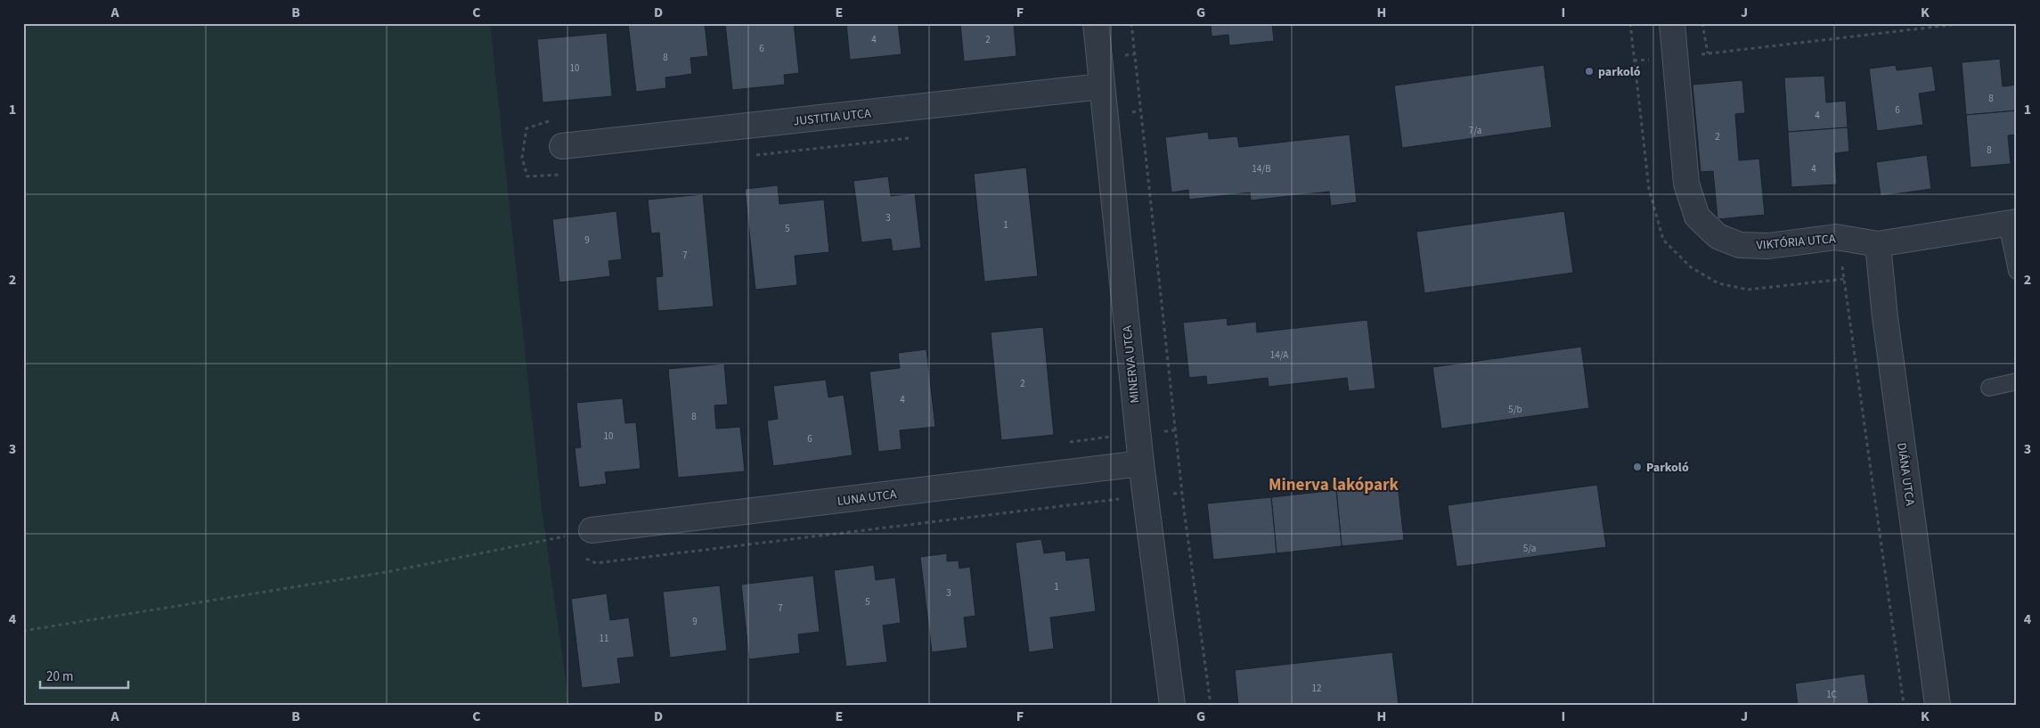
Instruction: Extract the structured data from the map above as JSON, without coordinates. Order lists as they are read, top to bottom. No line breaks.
{"streets":{"street":["JUSTITIA UTCA","VIKTÓRIA UTCA","MINERVA UTCA","DIÁNA UTCA","LUNA UTCA"]},"crossings":[["JUSTITIA UTCA","MINERVA UTCA"],["VIKTÓRIA UTCA","DIÁNA UTCA"],["MINERVA UTCA","LUNA UTCA"]],"districts":["Minerva lakópark"],"places":["parkoló","Parkoló"],"house_numbers":["4","2","6","8","10","8","6","4","7/a","2","8","14/B","4","3","1","5","9","7","14/A","2","4","5/b","8","10","6","5/a","1","3","5","7","9","11","12","1C"],"scale_bar":"20 m","grid":{"columns":["A","B","C","D","E","F","G","H","I","J","K"],"rows":["1","2","3","4"]}}
